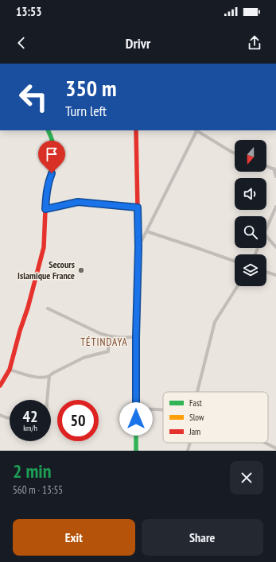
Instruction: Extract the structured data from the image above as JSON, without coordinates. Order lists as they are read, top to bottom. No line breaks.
{"districts":["TÉTINDAYA"],"places":["Secours Islamique France"],"legend":["Fast","Slow","Jam"],"north":"bottom","page":{"status":"13:53","header":"Drivr","turn":["350 m","Turn left"],"speed":"42 km/h","limit":"50","heading":["2 min","560 m · 13:55"],"buttons":["Exit","Share"]}}
